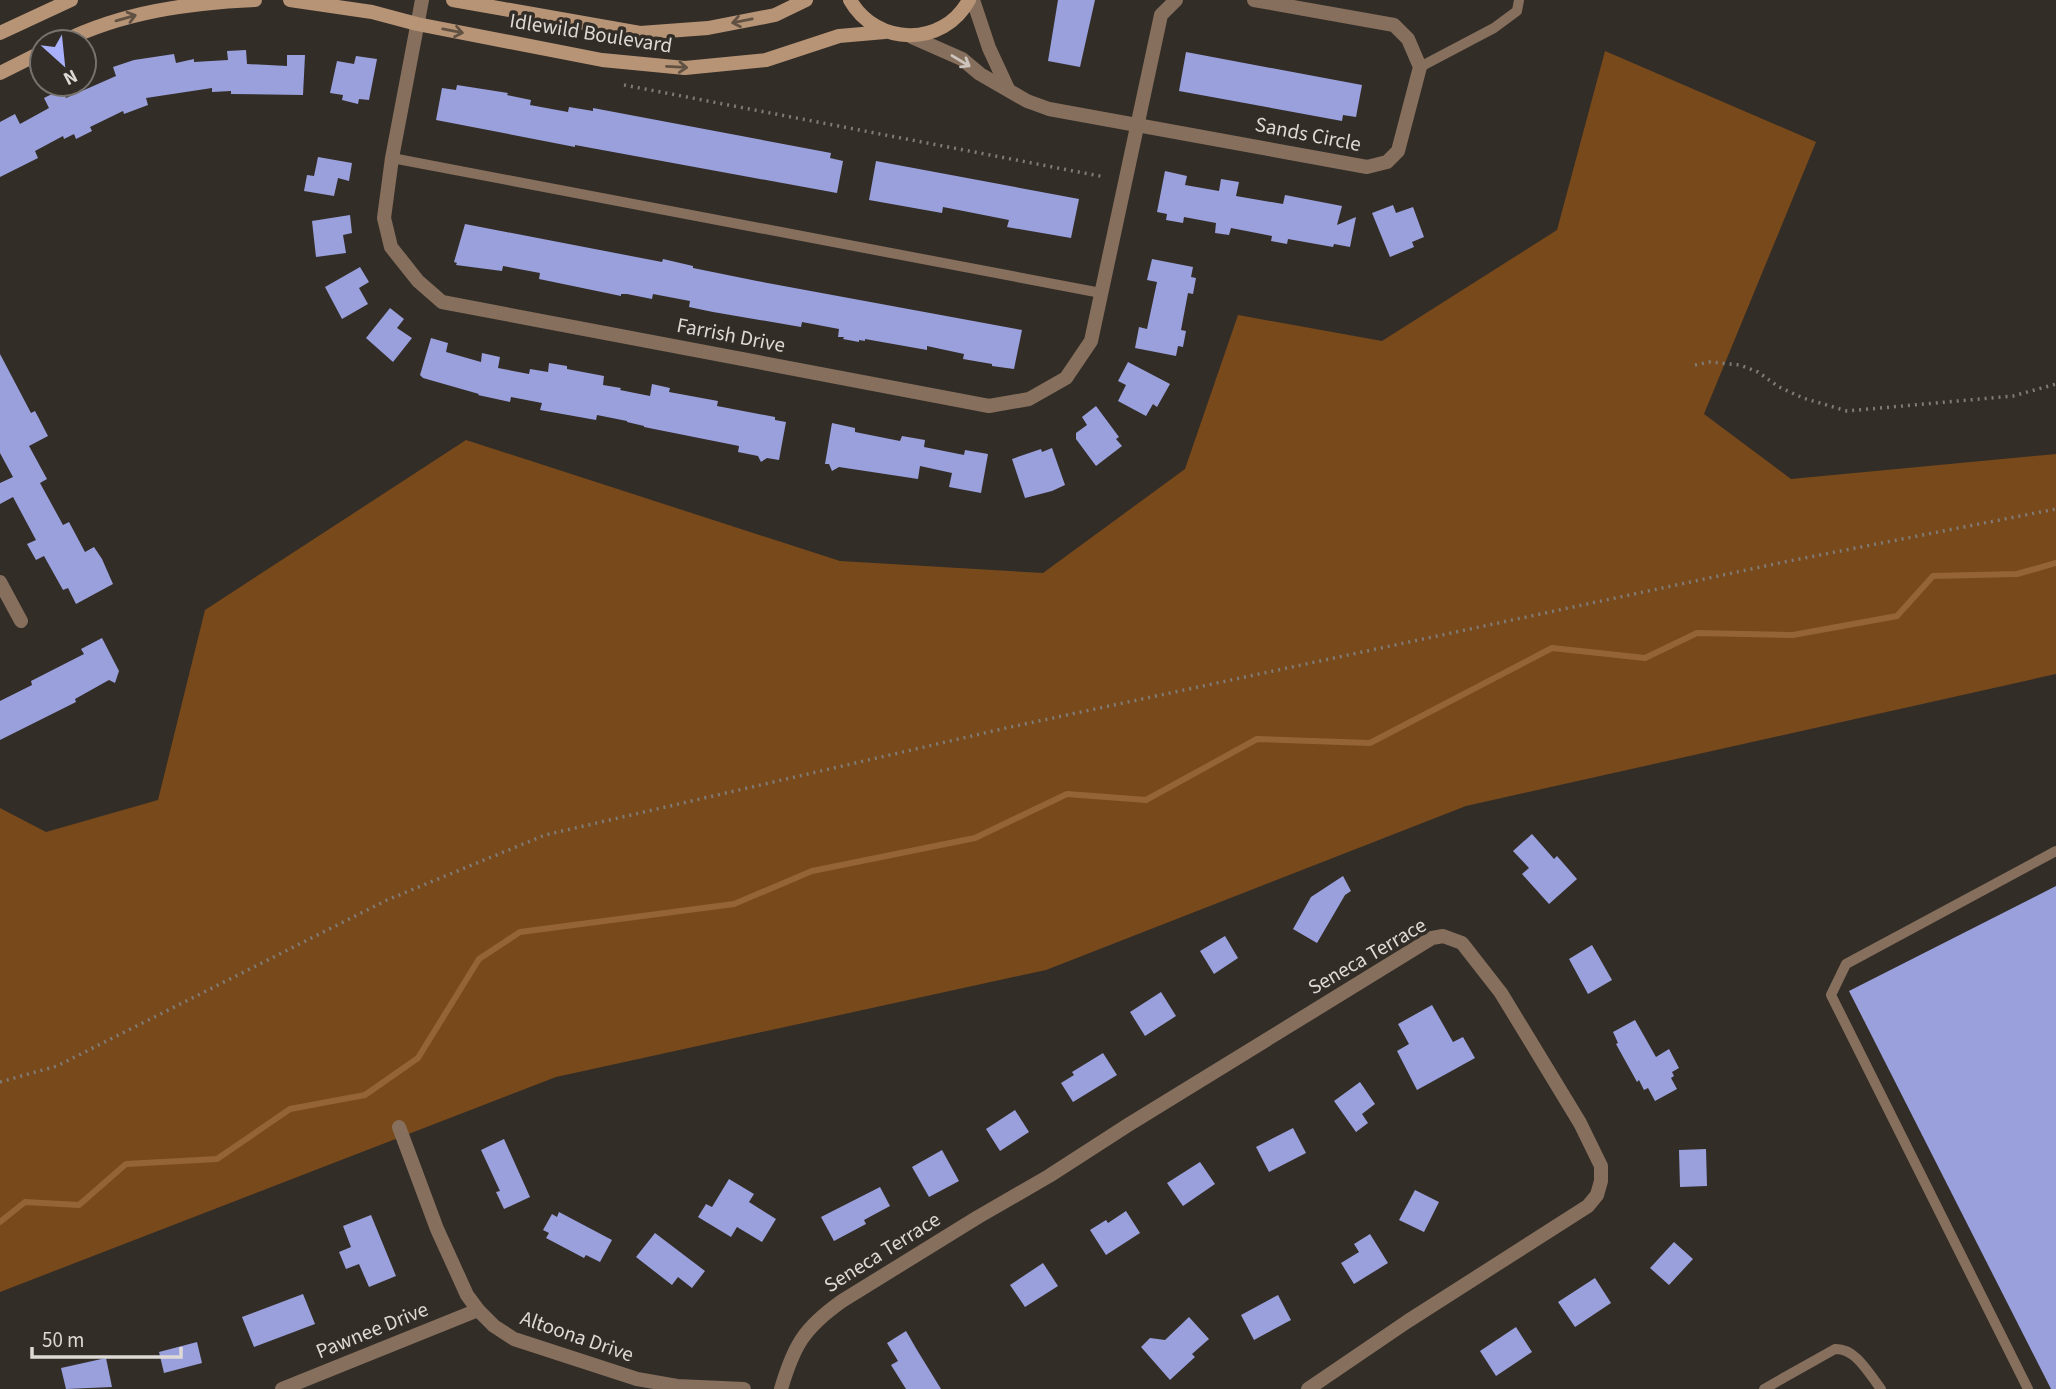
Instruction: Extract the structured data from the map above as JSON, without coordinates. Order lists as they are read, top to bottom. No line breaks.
{"streets":{"street":["Idlewild Boulevard","Sands Circle","Farrish Drive","Seneca Terrace","Pawnee Drive","Altoona Drive"]},"crossings":[["Idlewild Boulevard","Farrish Drive"],["Sands Circle","Farrish Drive"],["Pawnee Drive","Altoona Drive"]],"scale_bar":"50 m","north":"bottom right"}
